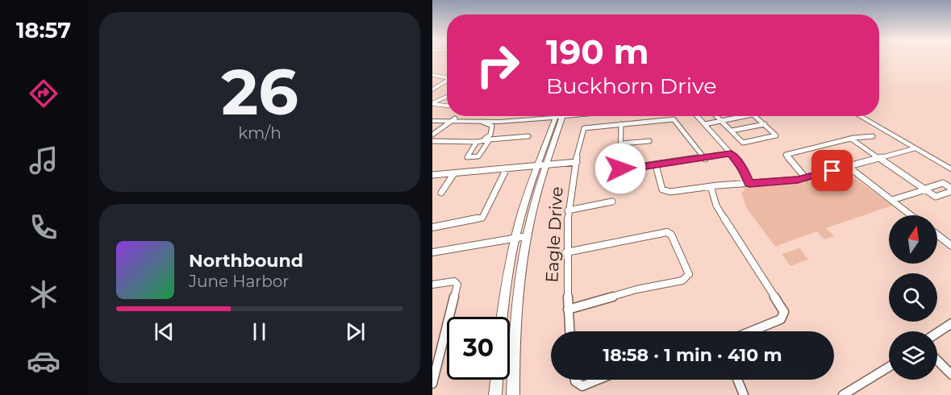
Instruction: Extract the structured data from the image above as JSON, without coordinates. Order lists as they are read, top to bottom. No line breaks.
{"streets":{"street":["Eagle Drive"]},"north":"top","page":{"tabs":"18:57","tile":["26","km/h"],"turn":["190 m","Buckhorn Drive"],"song":["Northbound","June Harbor"],"limit":"30","trip":"18:58 · 1 min · 410 m"}}
